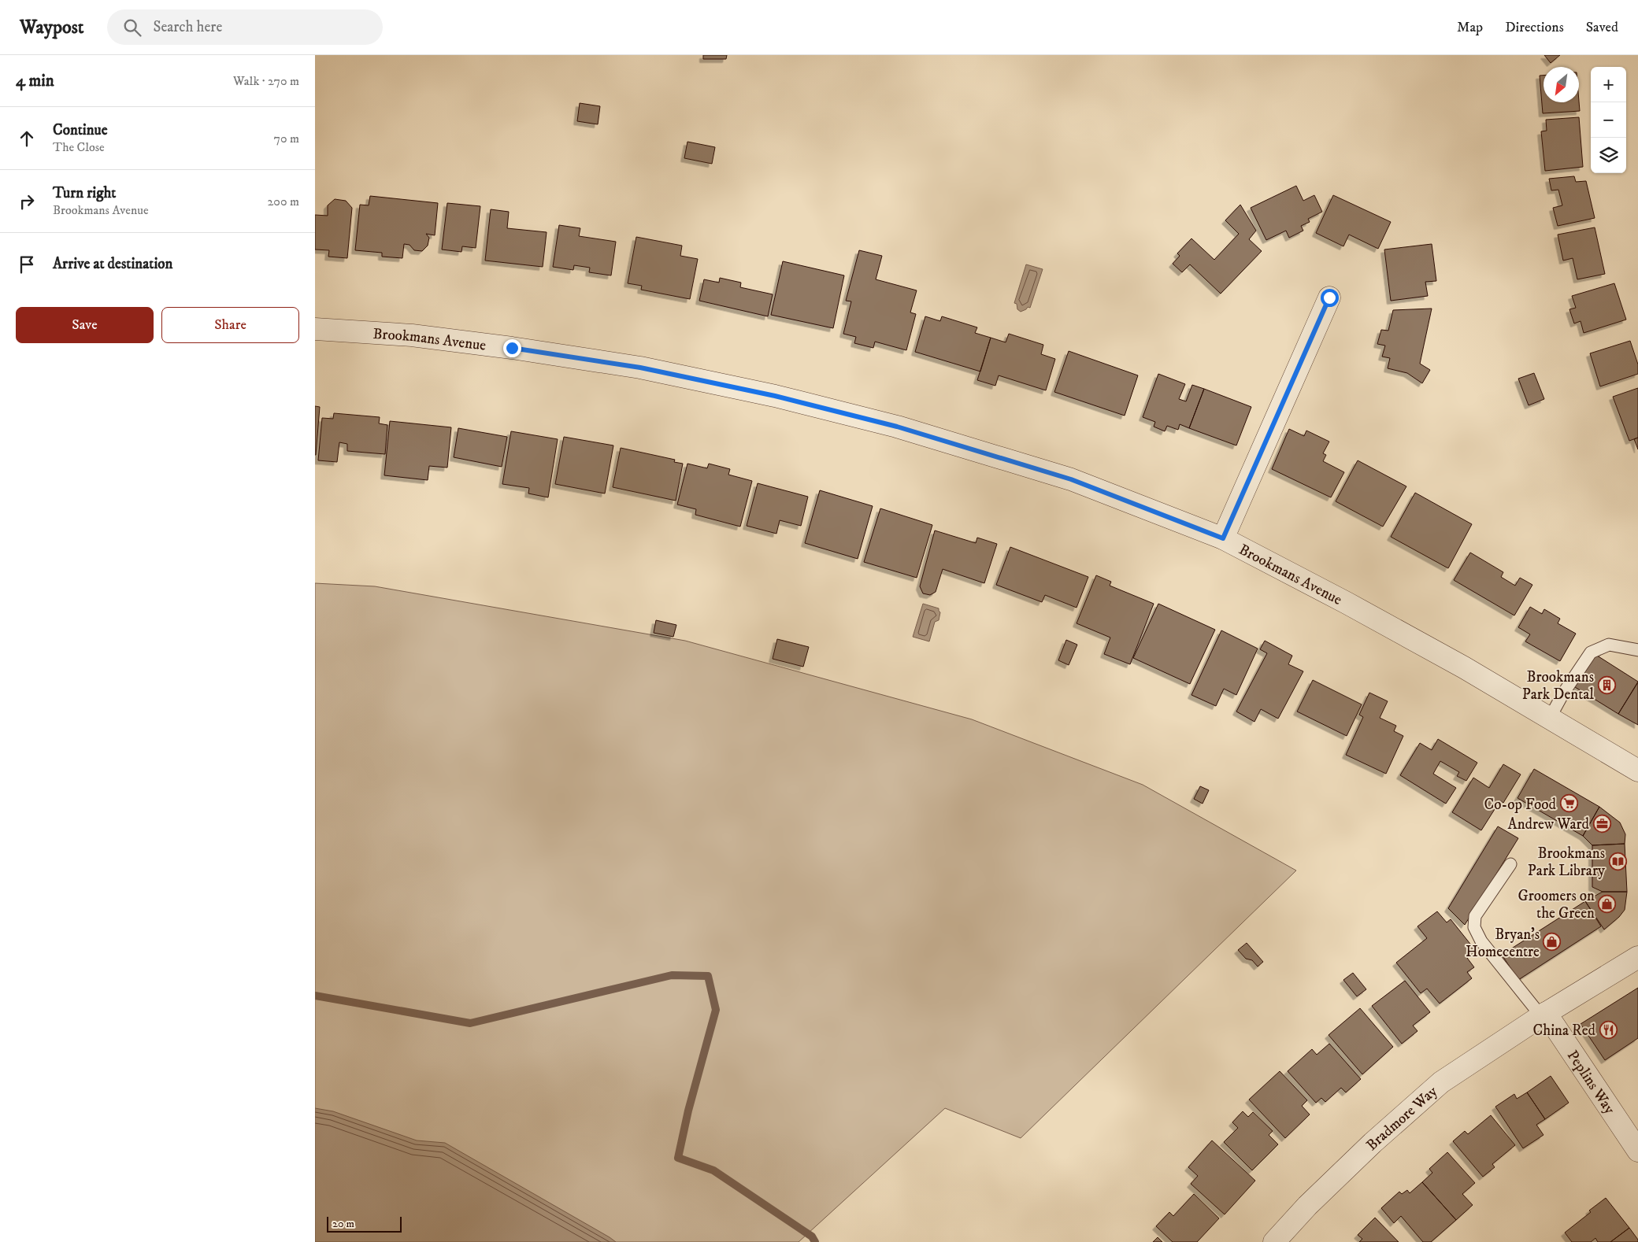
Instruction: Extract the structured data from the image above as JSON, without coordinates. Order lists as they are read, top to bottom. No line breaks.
{"streets":{"street":["Brookmans Avenue","Peplins Way","Bradmore Way"]},"crossings":[["Peplins Way","Bradmore Way"]],"places":{"building":["Brookmans Park Dental"],"supermarket":["Co-op Food"],"office":["Andrew Ward"],"library":["Brookmans Park Library"],"shop":["Groomers on the Green","Bryan's Homecentre"],"restaurant":["China Red"]},"scale_bar":"20 m","north":"bottom left","page":{"header":"Waypost","search":"Search here","nav":["Map","Directions","Saved"],"heading":["4 min","Walk · 270 m"],"map_buttons":["+","−"],"list":[["Continue","The Close","70 m"],["Turn right","Brookmans Avenue","200 m"],"Arrive at destination"],"buttons":["Save","Share"],"scale":"20 m"}}
